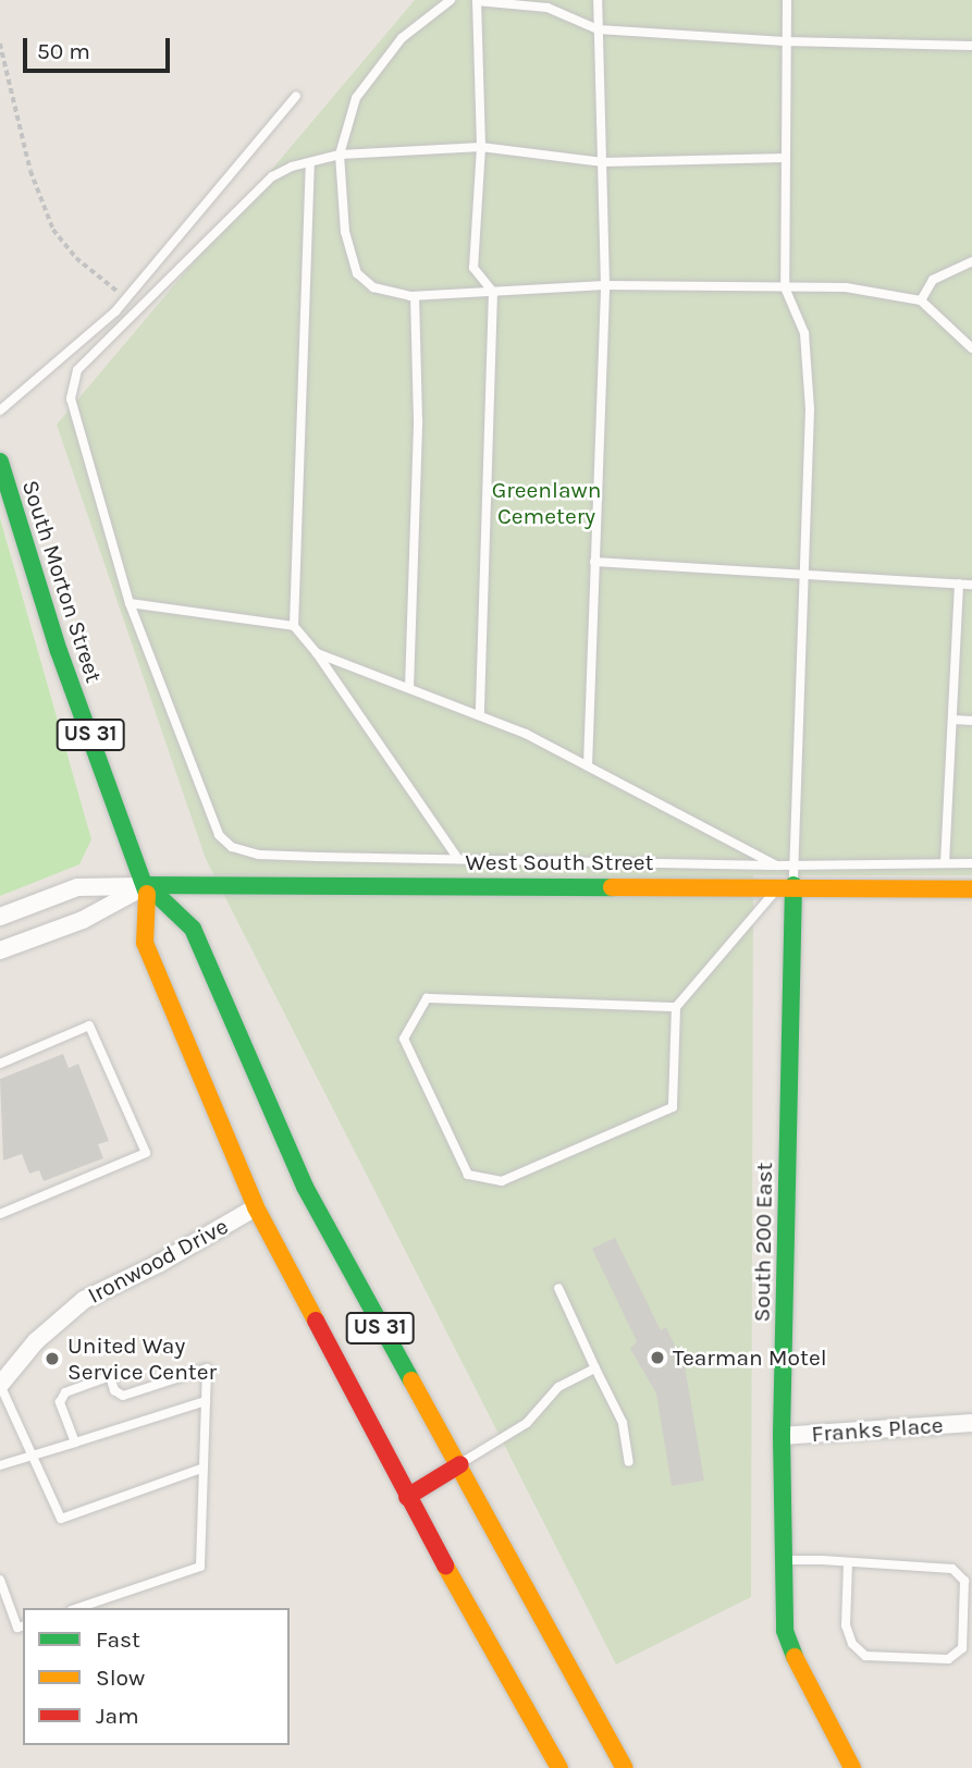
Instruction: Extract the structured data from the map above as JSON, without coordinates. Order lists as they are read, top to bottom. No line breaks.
{"streets":{"main road":["South Morton Street","US 31","West South Street","South 200 East"],"street":["Ironwood Drive","Franks Place"]},"crossings":[["South Morton Street","US 31"],["South Morton Street","West South Street"],["US 31","West South Street"],["US 31","Ironwood Drive"],["West South Street","South 200 East"],["South 200 East","Franks Place"]],"parks":["Greenlawn Cemetery"],"places":["Tearman Motel","United Way Service Center"],"legend":["Fast","Slow","Jam"],"scale_bar":"50 m"}
